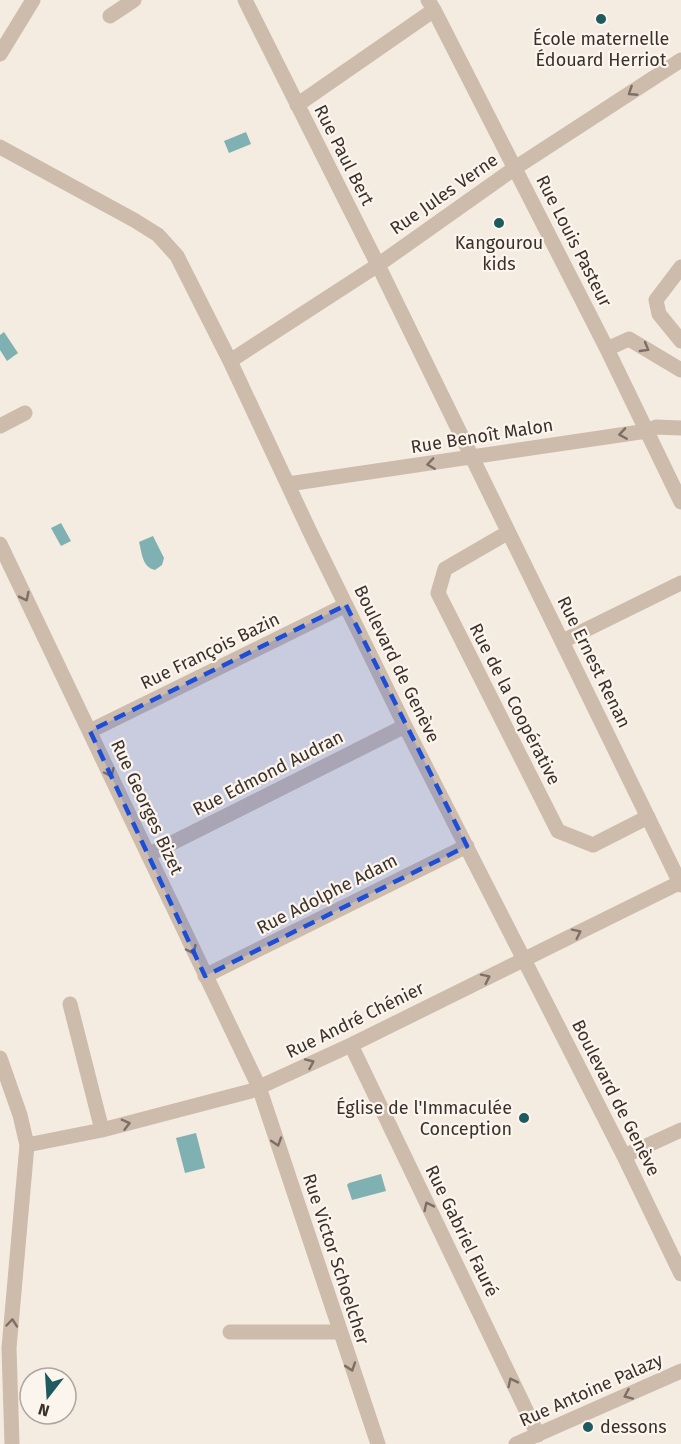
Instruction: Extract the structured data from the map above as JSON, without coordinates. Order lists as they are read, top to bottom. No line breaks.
{"streets":{"street":["Rue Paul Bert","Rue Jules Verne","Rue Louis Pasteur","Rue Benoît Malon","Rue François Bazin","Rue Ernest Renan","Boulevard de Genève","Rue de la Coopérative","Rue Edmond Audran","Rue Georges Bizet","Rue Adolphe Adam","Rue André Chénier","Rue Gabriel Fauré","Rue Victor Schoelcher","Rue Antoine Palazy"]},"crossings":[["Rue Paul Bert","Rue Jules Verne"],["Rue Paul Bert","Rue Benoît Malon"],["Rue Paul Bert","Rue Ernest Renan"],["Rue Jules Verne","Rue Louis Pasteur"],["Rue Jules Verne","Boulevard de Genève"],["Rue Louis Pasteur","Rue Benoît Malon"],["Rue Benoît Malon","Rue Ernest Renan"],["Rue Benoît Malon","Boulevard de Genève"],["Rue François Bazin","Boulevard de Genève"],["Rue François Bazin","Rue Georges Bizet"],["Rue Ernest Renan","Rue de la Coopérative"],["Rue Ernest Renan","Rue André Chénier"],["Boulevard de Genève","Rue Edmond Audran"],["Boulevard de Genève","Rue Adolphe Adam"],["Boulevard de Genève","Rue André Chénier"],["Rue Edmond Audran","Rue Georges Bizet"],["Rue Georges Bizet","Rue Adolphe Adam"],["Rue Georges Bizet","Rue André Chénier"],["Rue Georges Bizet","Rue Victor Schoelcher"],["Rue André Chénier","Rue Gabriel Fauré"],["Rue André Chénier","Rue Victor Schoelcher"],["Rue Gabriel Fauré","Rue Antoine Palazy"]],"one_way":["Rue Jules Verne","Rue Benoît Malon","Rue Georges Bizet","Rue André Chénier","Rue Gabriel Fauré","Rue Victor Schoelcher","Rue Antoine Palazy"],"places":["École maternelle Édouard Herriot","Kangourou kids","Église de l'Immaculée Conception","dessons"],"north":"bottom"}
